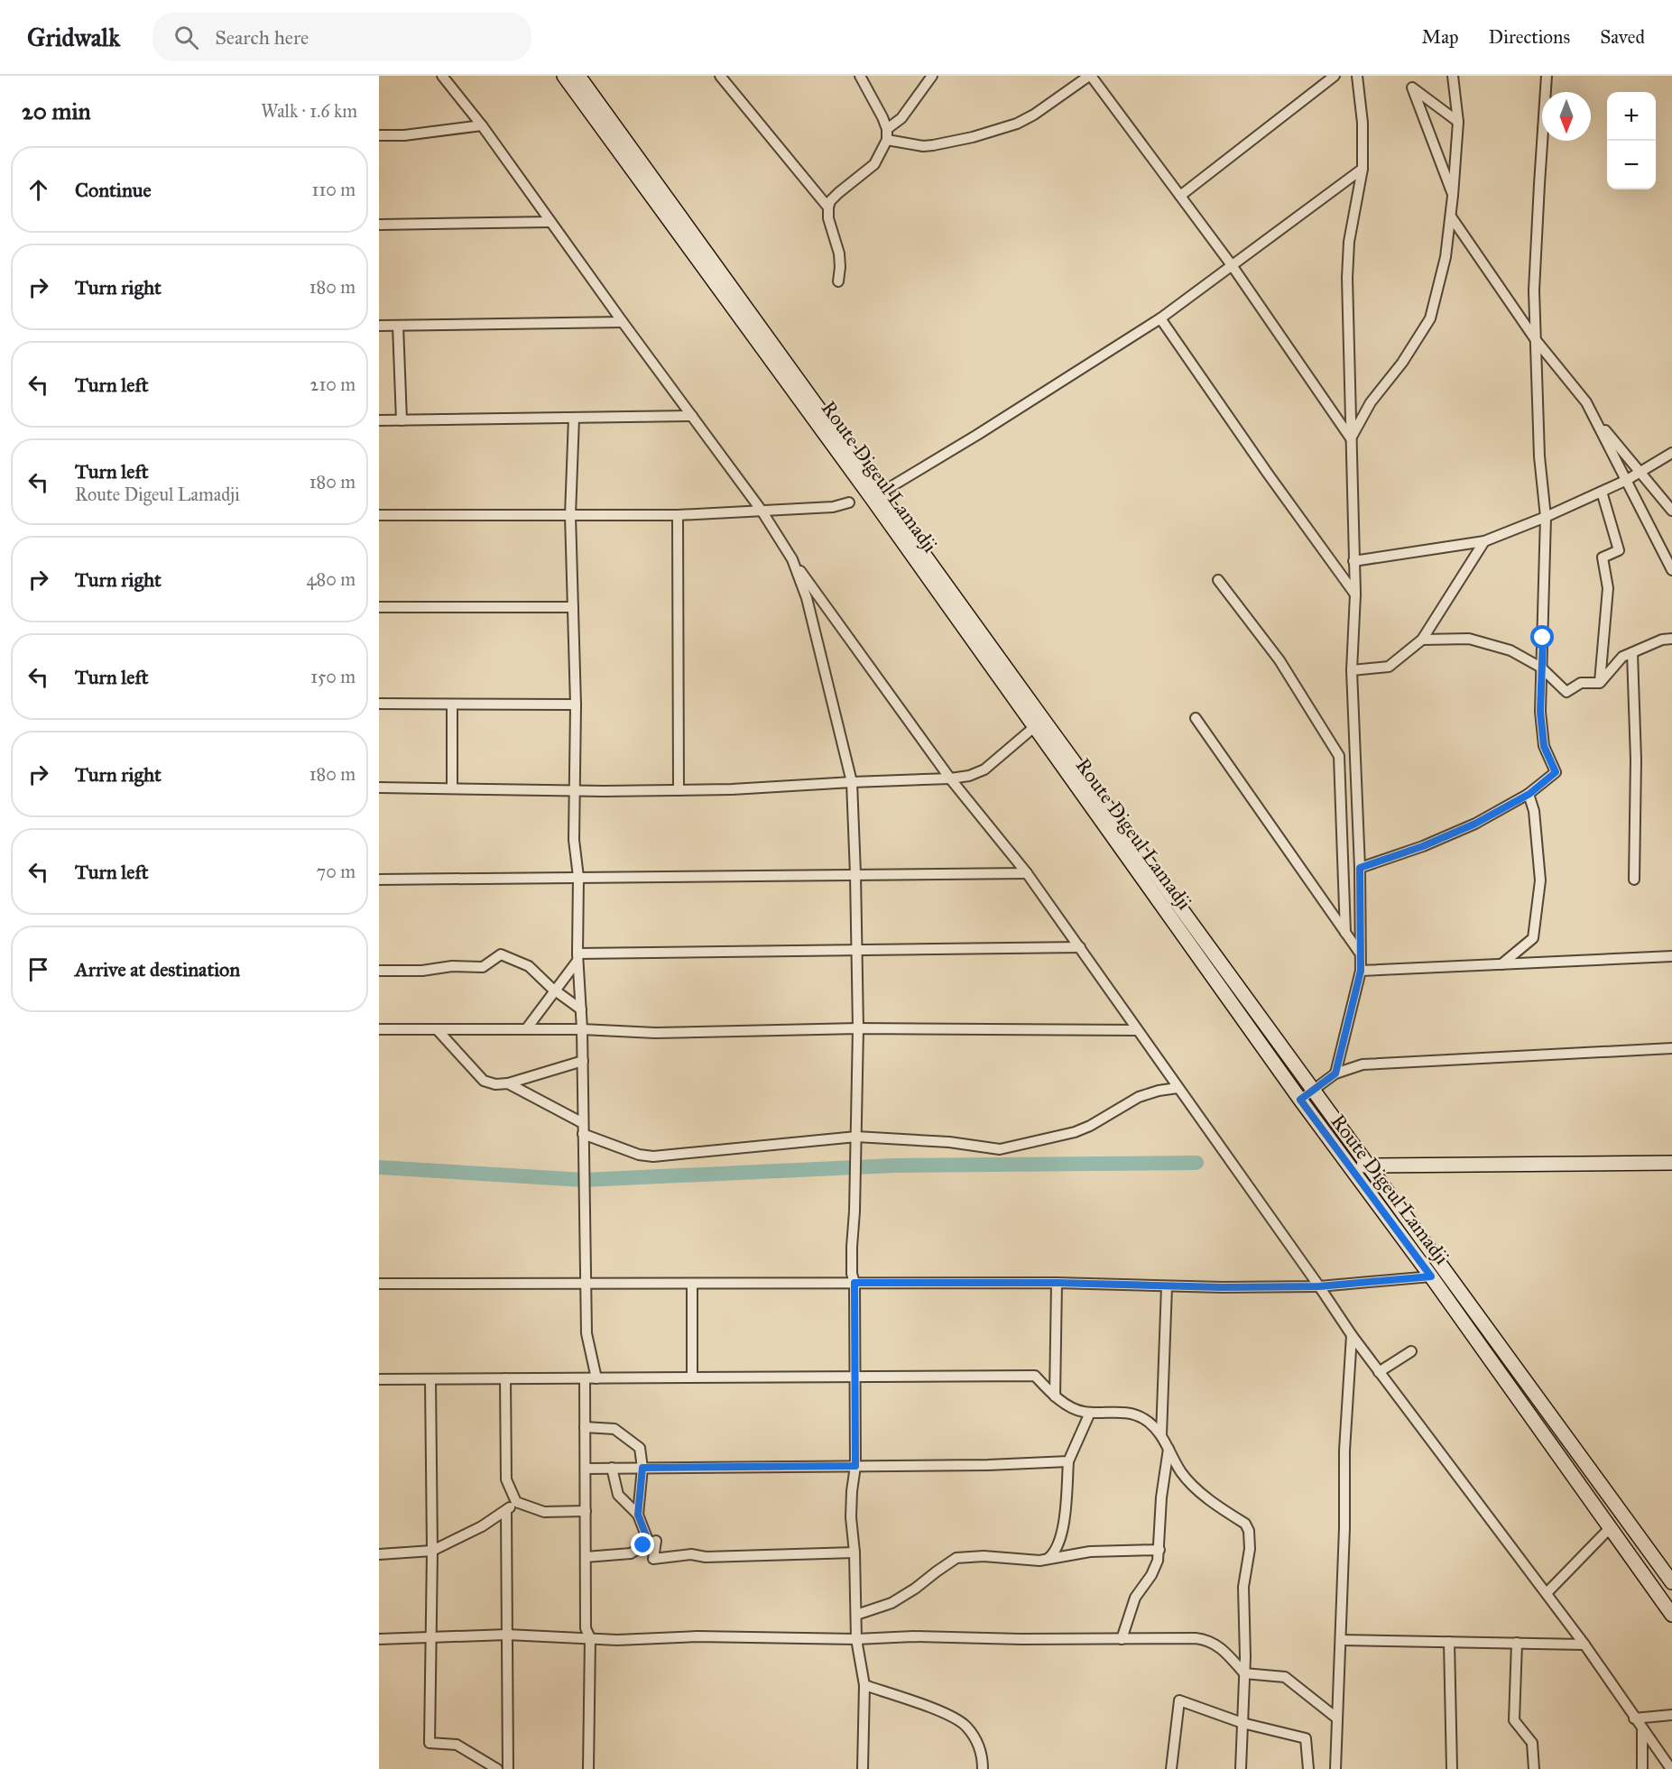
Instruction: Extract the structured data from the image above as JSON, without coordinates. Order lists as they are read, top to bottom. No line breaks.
{"streets":{"main road":["Route Digeul Lamadji"]},"north":"bottom","page":{"header":"Gridwalk","search":"Search here","nav":["Map","Directions","Saved"],"heading":["20 min","Walk · 1.6 km"],"map_buttons":["+","−"],"list":[["Continue","110 m"],["Turn right","180 m"],["Turn left","210 m"],["Turn left","Route Digeul Lamadji","180 m"],["Turn right","480 m"],["Turn left","150 m"],["Turn right","180 m"],["Turn left","70 m"],"Arrive at destination"]}}
